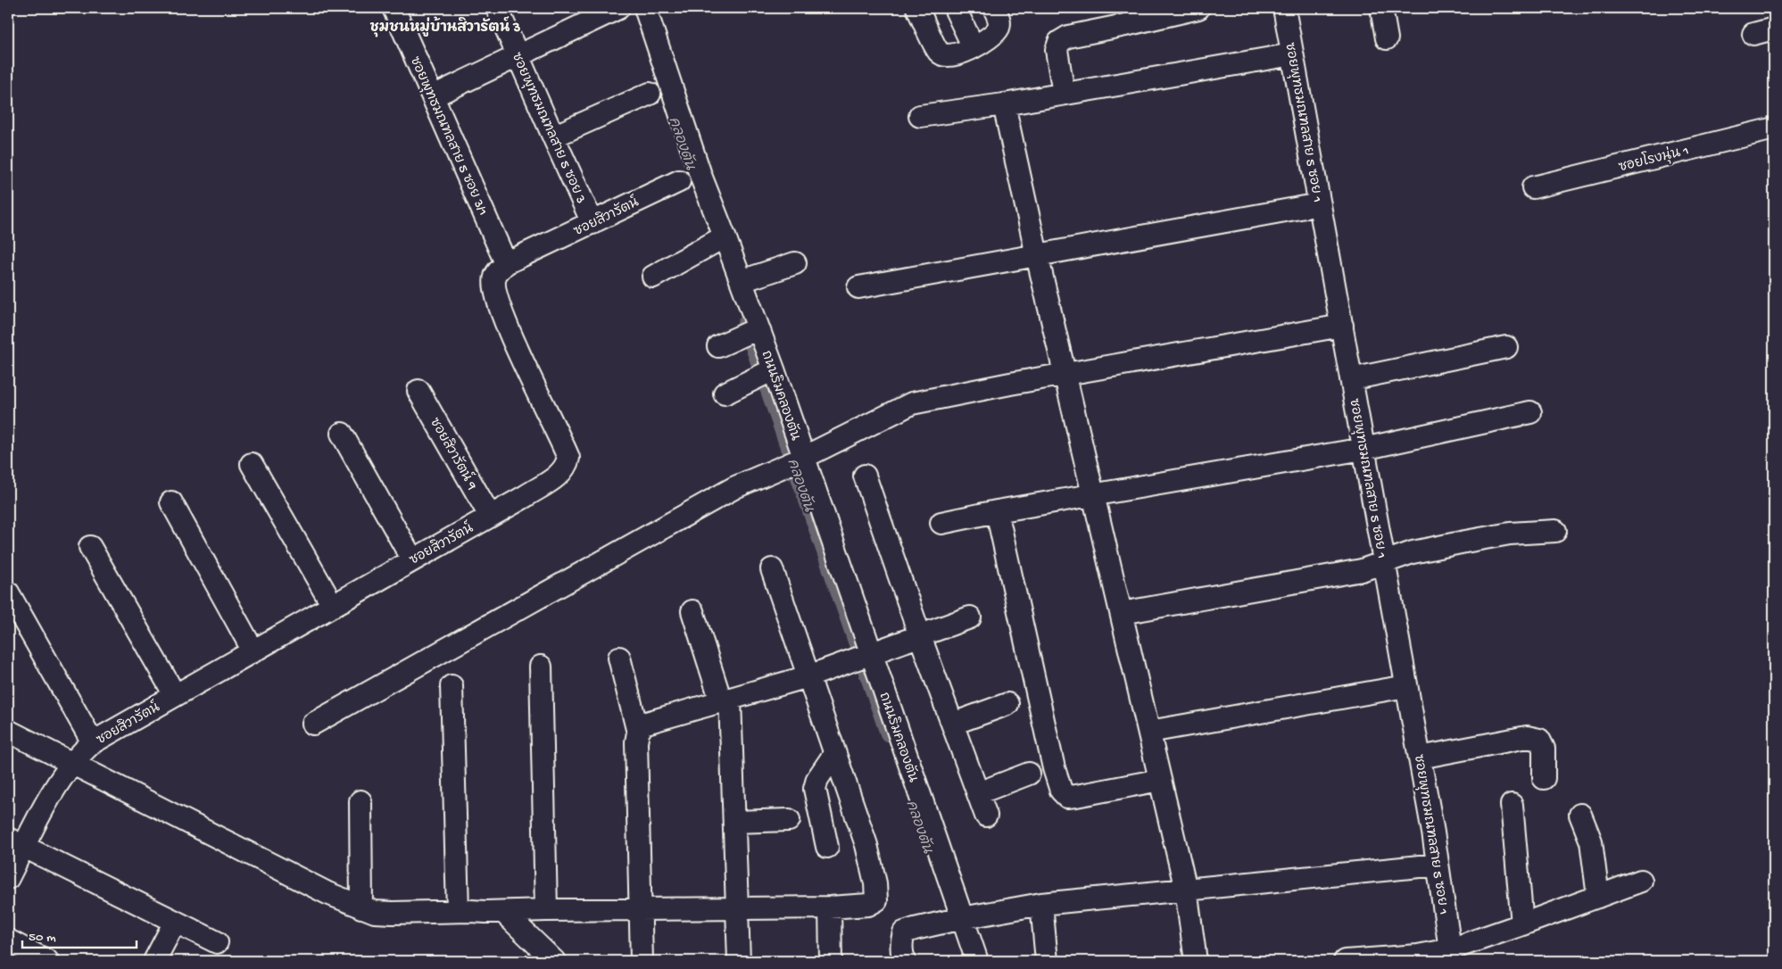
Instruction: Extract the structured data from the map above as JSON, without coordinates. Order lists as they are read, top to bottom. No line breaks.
{"streets":{"street":["ซอยพุทธมณฑลสาย 5 ซอย 1","ซอยพุทธมณฑลสาย 5 ซอย 3","ซอยพุทธมณฑลสาย 5 ซอย 3/1","ซอยโรงนุ่น 1","ซอยสิวารัตน์","ถนนริมคลองตัน","ซอยสิวารัตน์ 9"]},"crossings":[["ซอยพุทธมณฑลสาย 5 ซอย 3","ซอยสิวารัตน์"],["ซอยพุทธมณฑลสาย 5 ซอย 3/1","ซอยสิวารัตน์"],["ซอยสิวารัตน์","ซอยสิวารัตน์ 9"]],"districts":["ชุมชนหมู่บ้านสิวารัตน์ 3"],"water":["คลองตัน"],"scale_bar":"50 m"}
